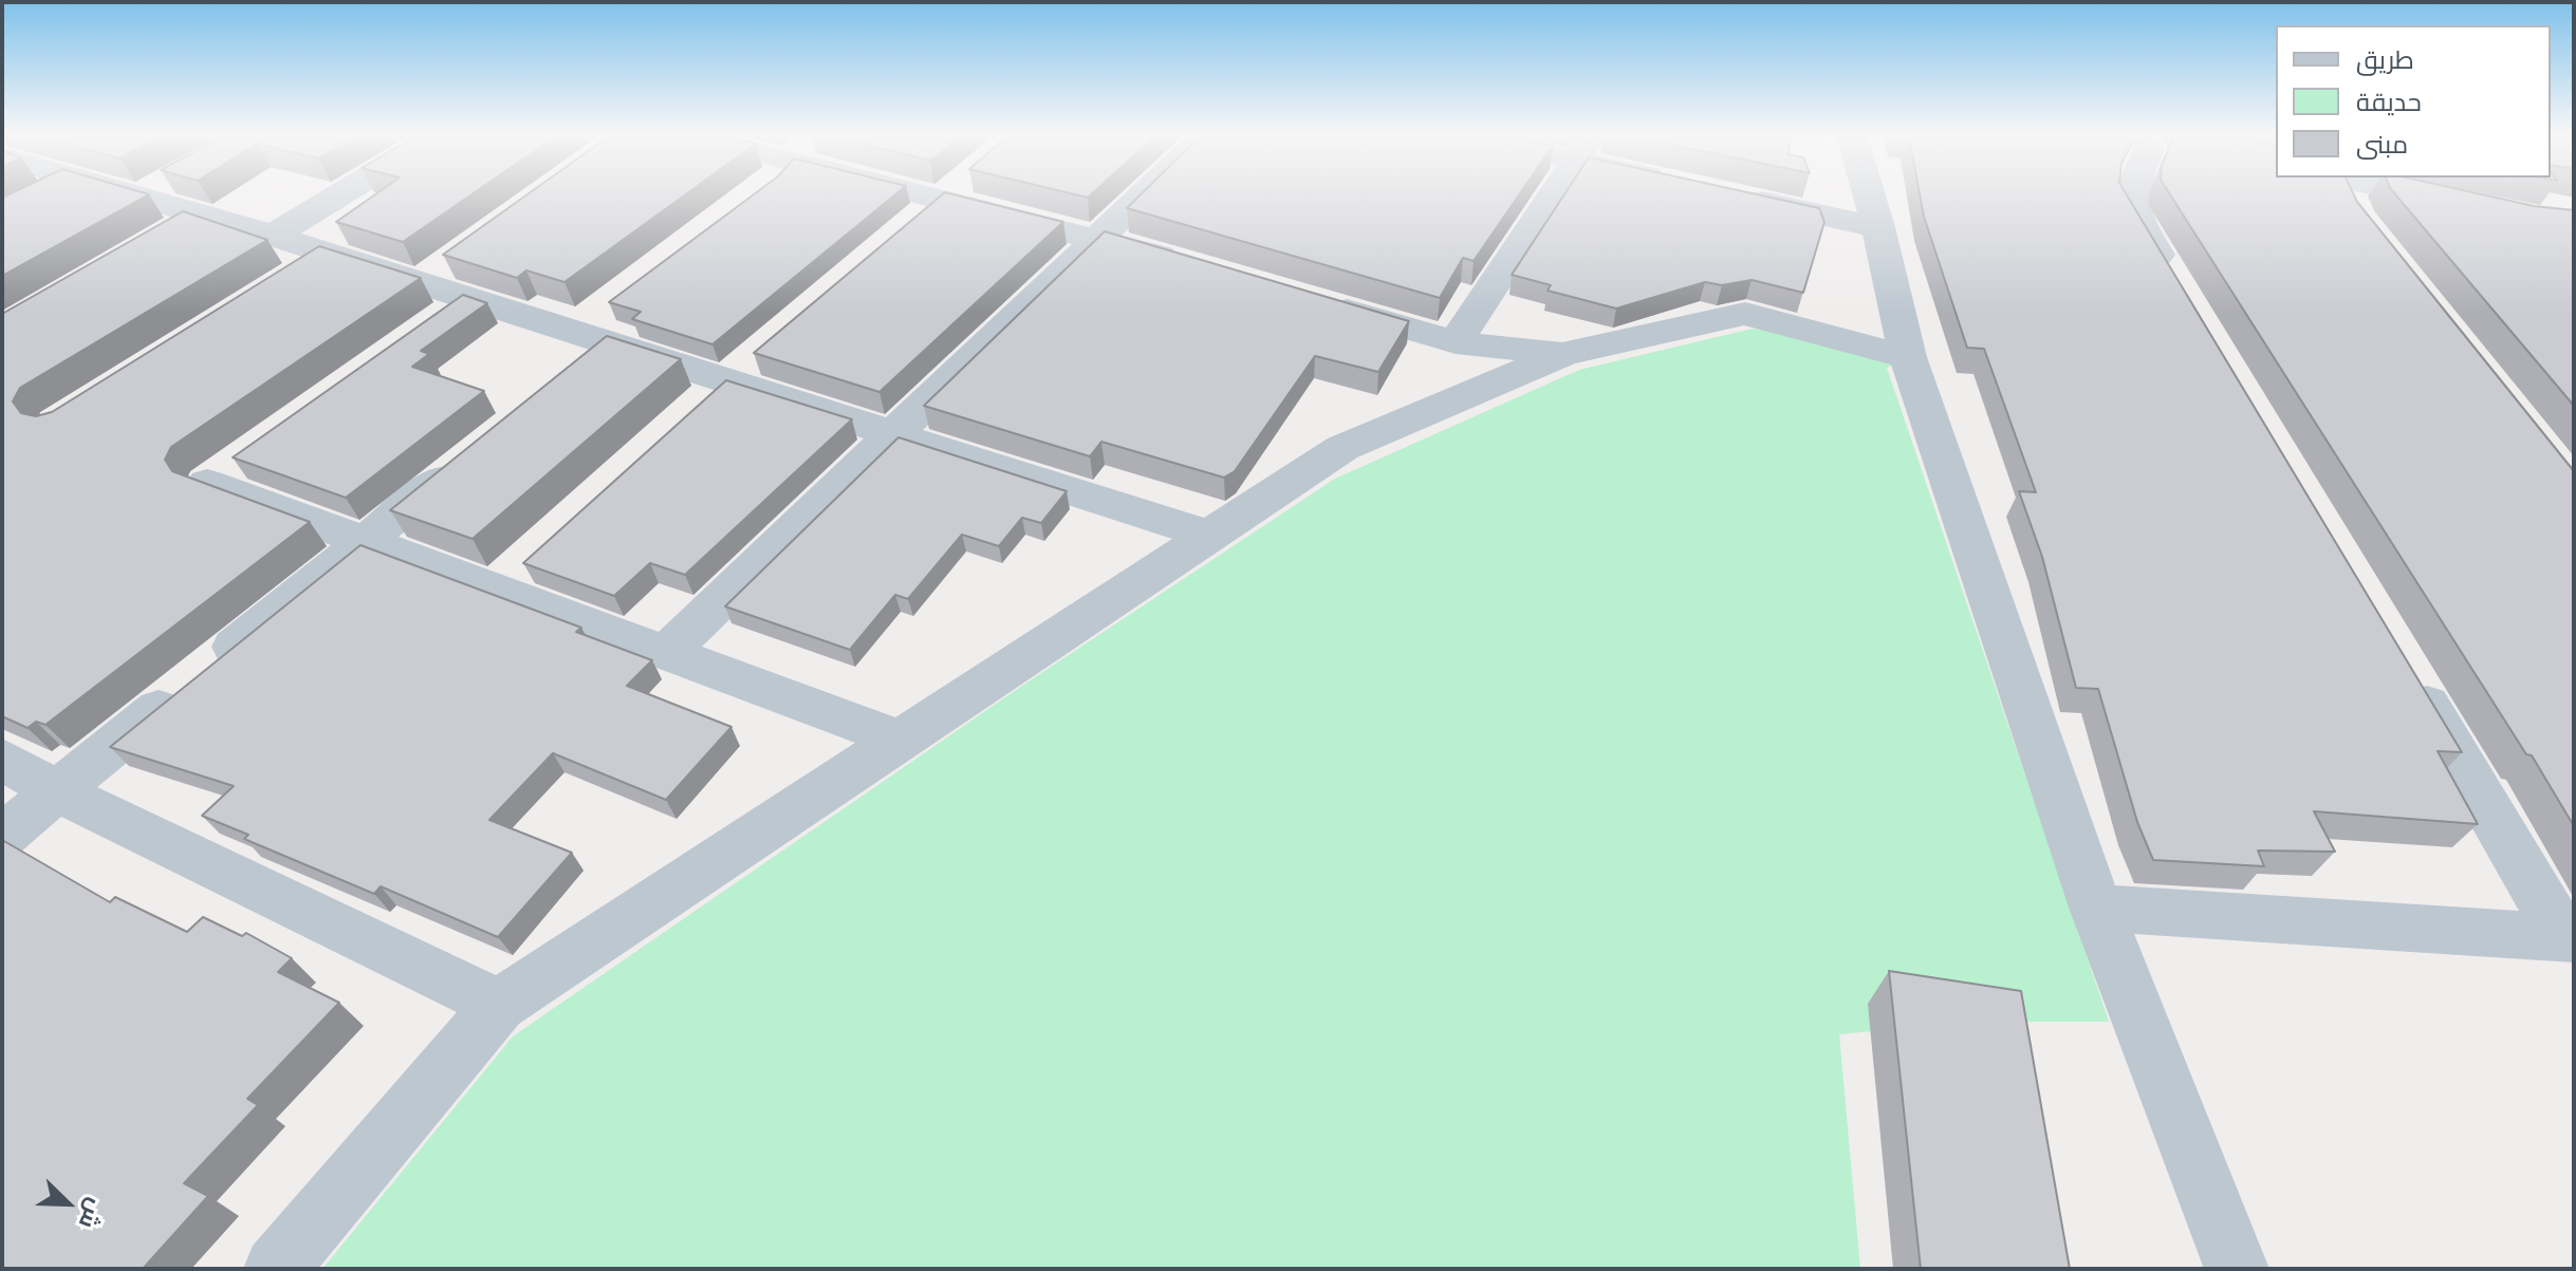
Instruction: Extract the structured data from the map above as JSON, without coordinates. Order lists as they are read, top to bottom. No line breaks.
{"legend":["طريق","حديقة","مبنى"],"north":"bottom right"}
